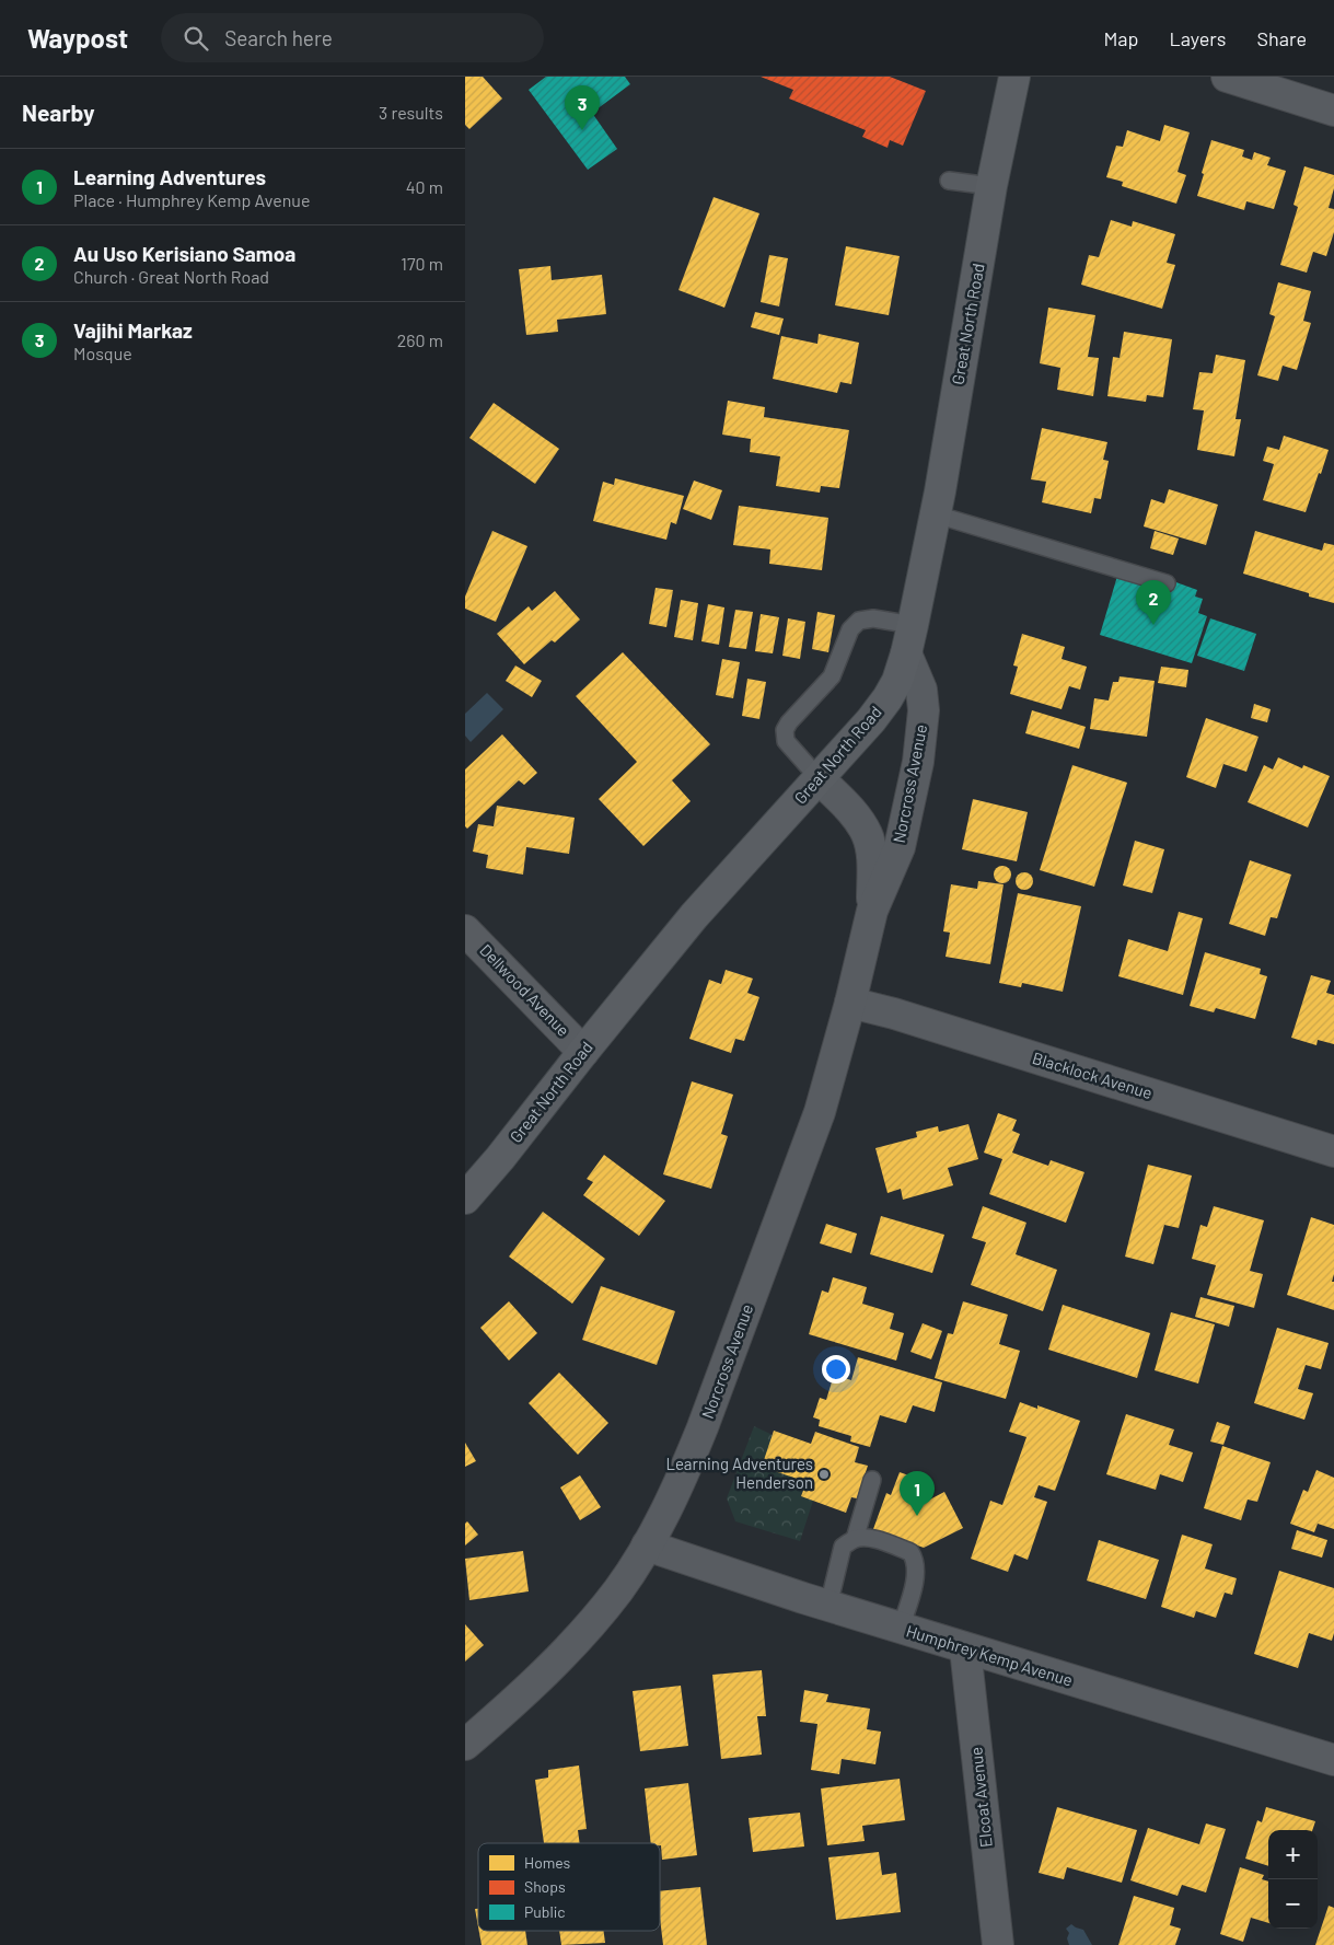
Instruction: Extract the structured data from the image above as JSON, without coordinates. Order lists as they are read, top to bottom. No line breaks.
{"streets":{"main road":["Great North Road"],"street":["Norcross Avenue","Dellwood Avenue","Blacklock Avenue","Humphrey Kemp Avenue","Elcoat Avenue"]},"crossings":[["Great North Road","Norcross Avenue"],["Great North Road","Dellwood Avenue"],["Norcross Avenue","Blacklock Avenue"],["Norcross Avenue","Humphrey Kemp Avenue"],["Humphrey Kemp Avenue","Elcoat Avenue"]],"places":["Learning Adventures Henderson"],"legend":["Homes","Shops","Public"],"page":{"header":"Waypost","search":"Search here","nav":["Map","Layers","Share"],"heading":["Nearby","3 results"],"pins":["3","2","1"],"list":[{"mark":"1","name":"Learning Adventures","note":"Place · Humphrey Kemp Avenue","value":"40 m"},{"mark":"2","name":"Au Uso Kerisiano Samoa","note":"Church · Great North Road","value":"170 m"},{"mark":"3","name":"Vajihi Markaz","note":"Mosque","value":"260 m"}],"map_buttons":["+","−"]}}
